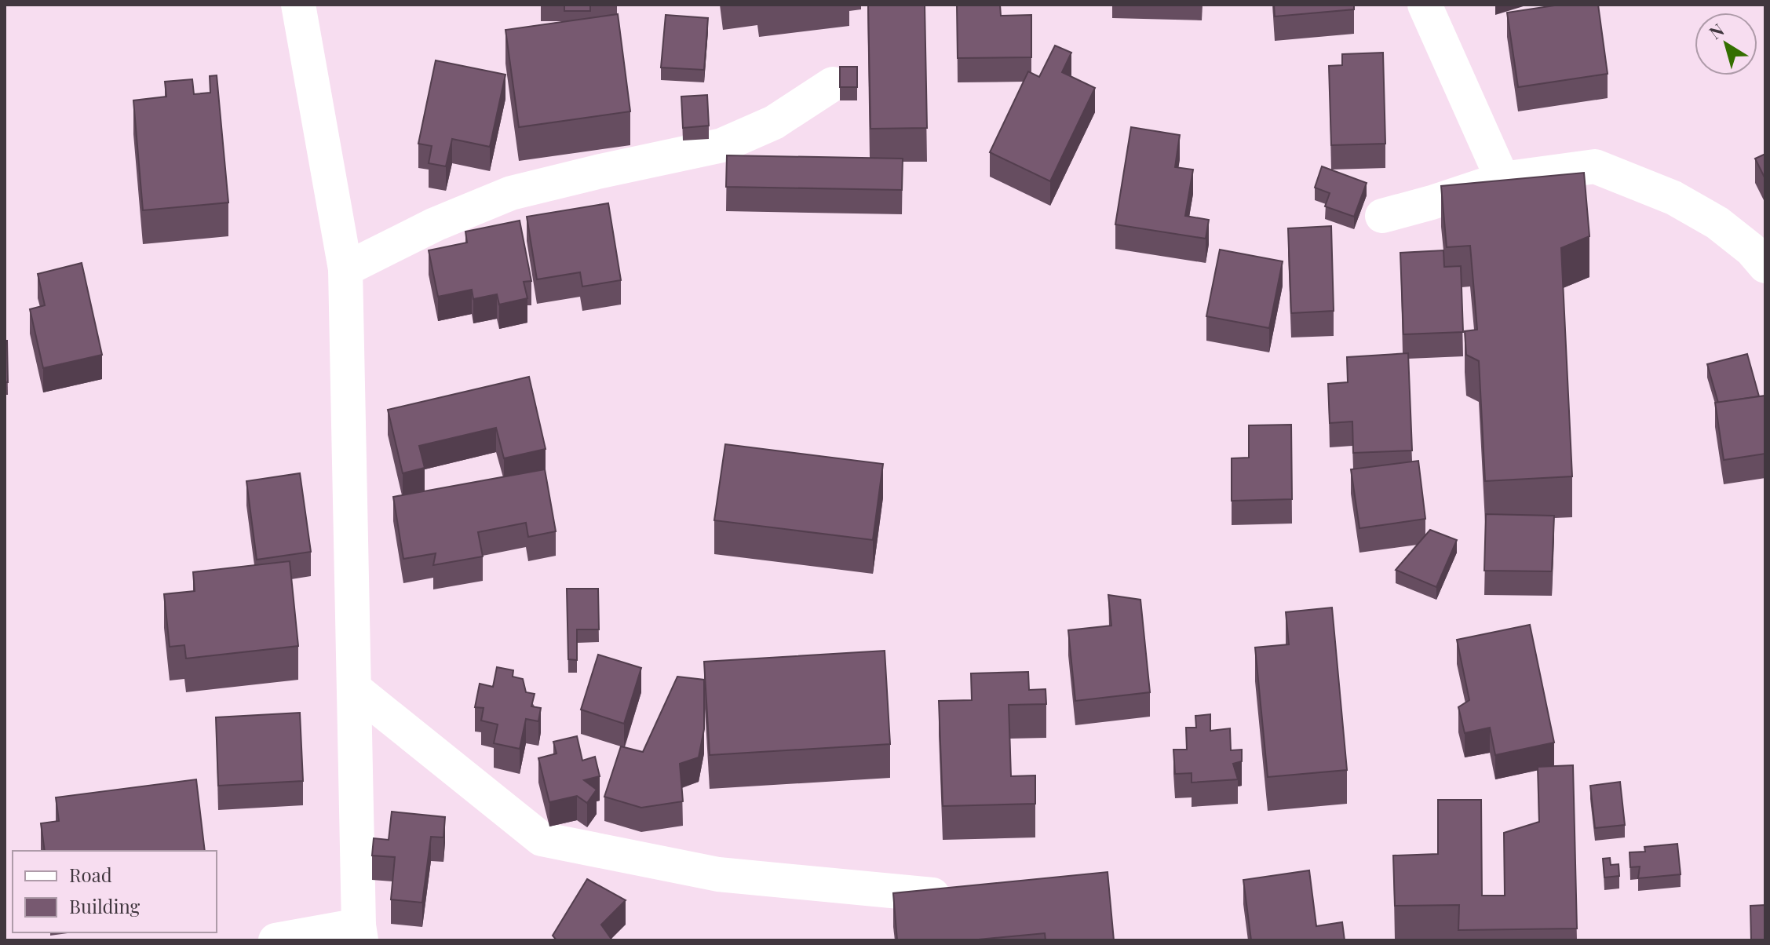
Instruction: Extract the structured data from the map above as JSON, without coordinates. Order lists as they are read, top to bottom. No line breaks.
{"legend":["Road","Building"],"north":"top left"}
